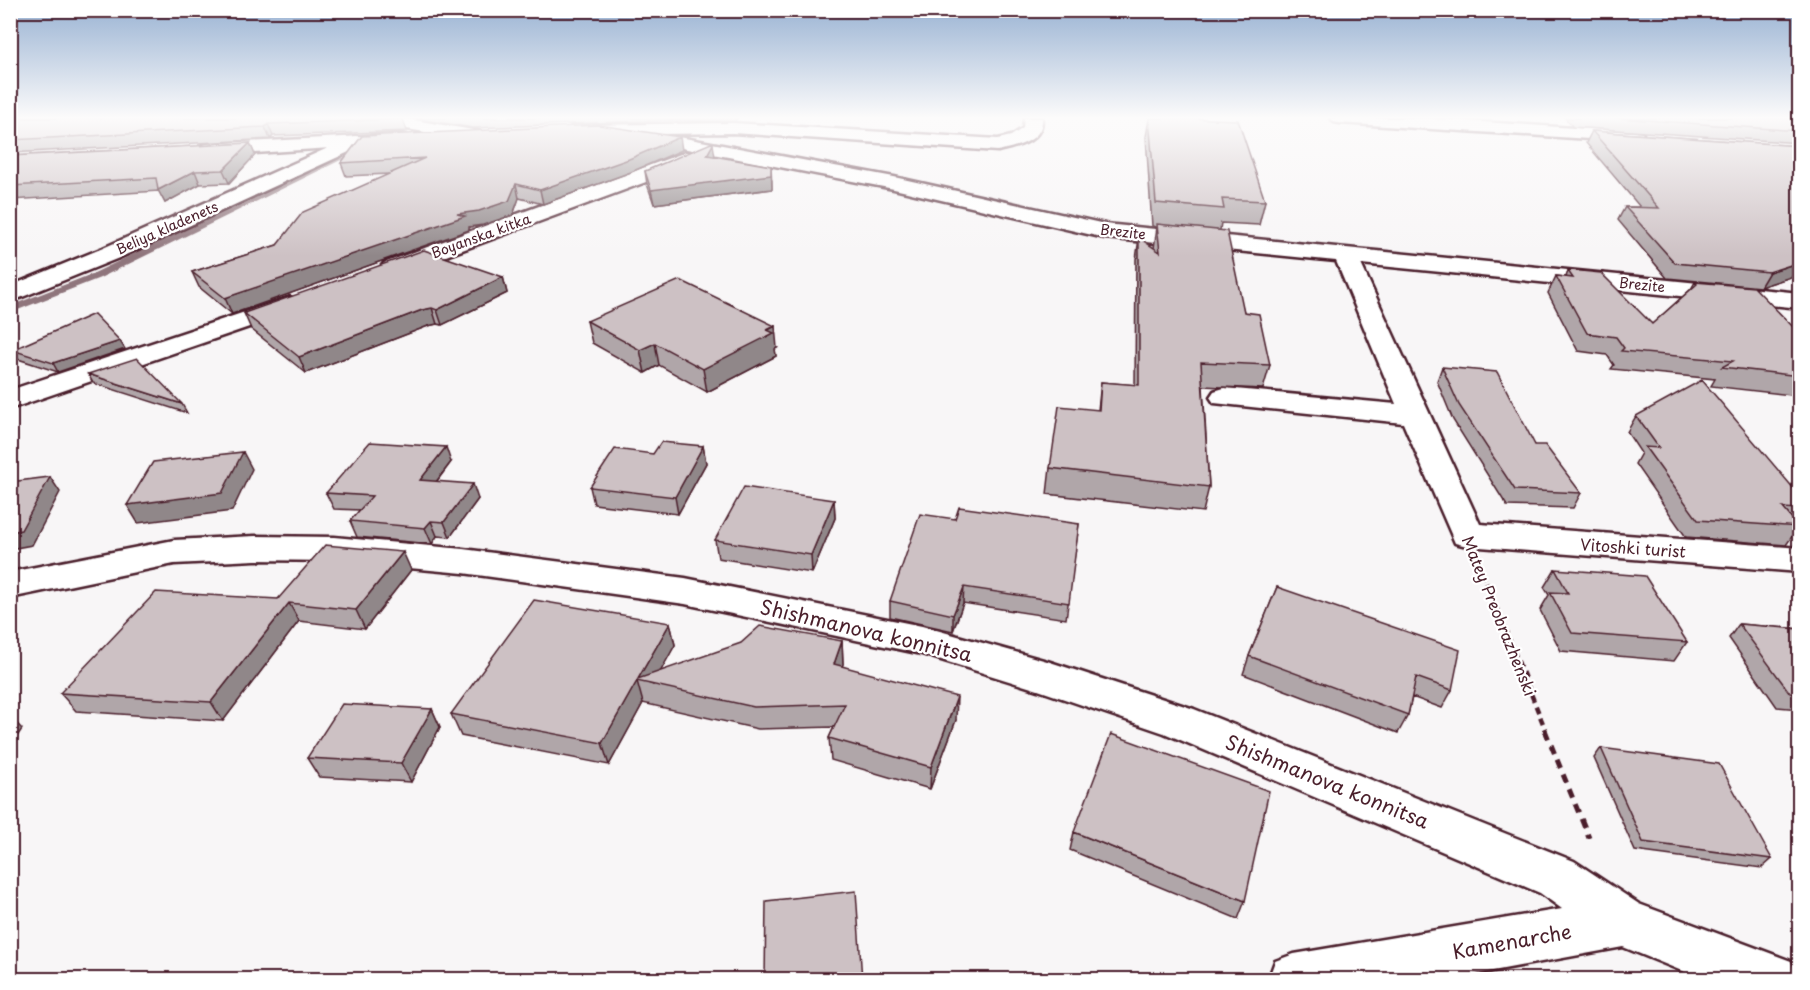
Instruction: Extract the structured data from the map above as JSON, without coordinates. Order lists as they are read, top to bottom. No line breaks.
{"streets":{"street":["Beliya kladenets","Brezite","Boyanska kitka","Vitoshki turist","Matey Preobrazhenski","Shishmanova konnitsa","Kamenarche"]},"crossings":[["Brezite","Matey Preobrazhenski"],["Vitoshki turist","Matey Preobrazhenski"],["Shishmanova konnitsa","Kamenarche"]]}
